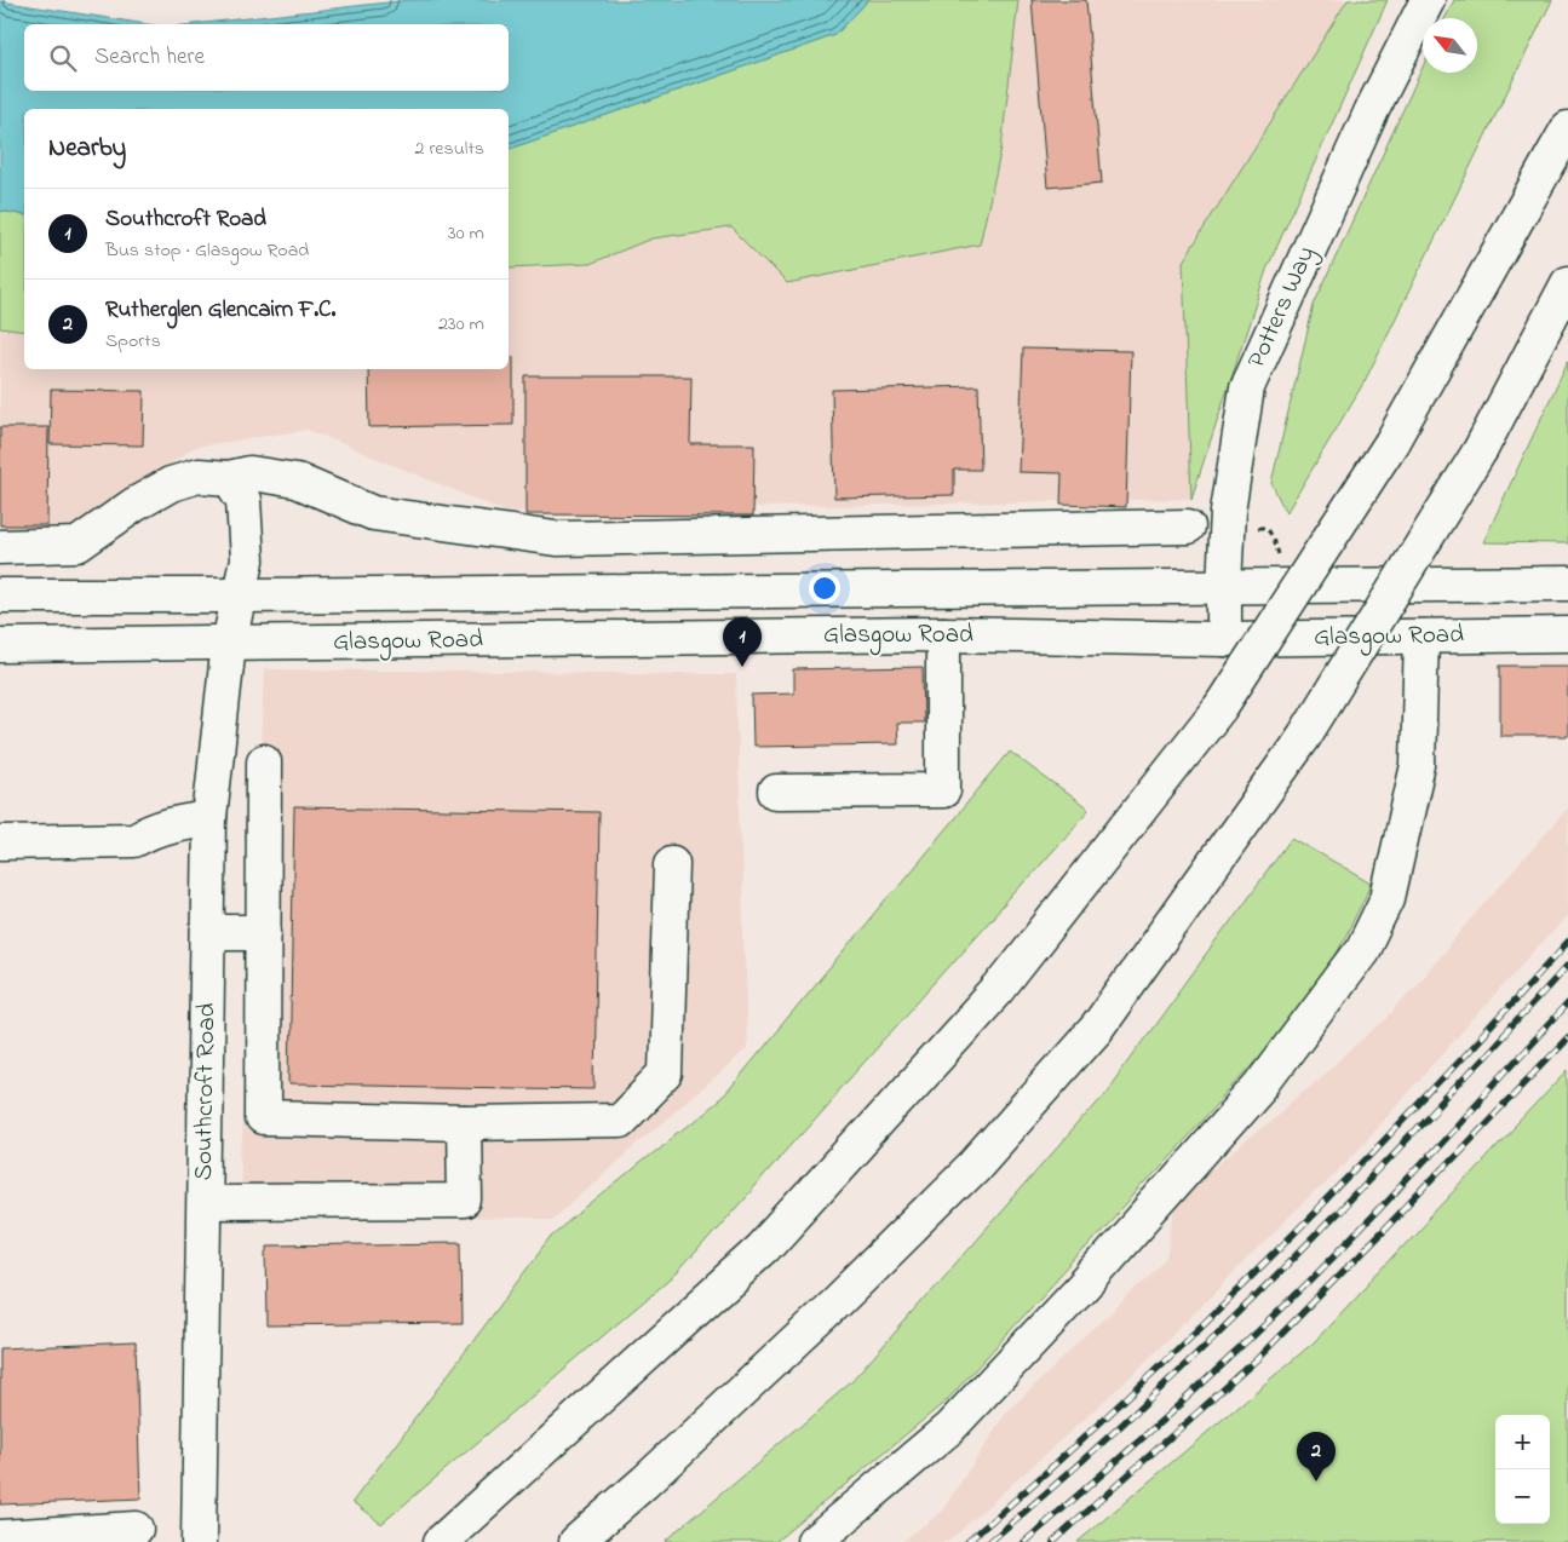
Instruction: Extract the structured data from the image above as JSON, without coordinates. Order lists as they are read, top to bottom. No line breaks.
{"streets":{"main road":["Potters Way","Glasgow Road","Southcroft Road"]},"crossings":[["Potters Way","Glasgow Road"],["Glasgow Road","Southcroft Road"]],"north":"top left","page":{"search":"Search here","heading":["Nearby","2 results"],"list":[{"mark":"1","name":"Southcroft Road","note":"Bus stop · Glasgow Road","value":"30 m"},{"mark":"2","name":"Rutherglen Glencairn F.C.","note":"Sports","value":"230 m"}],"pins":["1","2"],"map_buttons":["+","−"]}}
